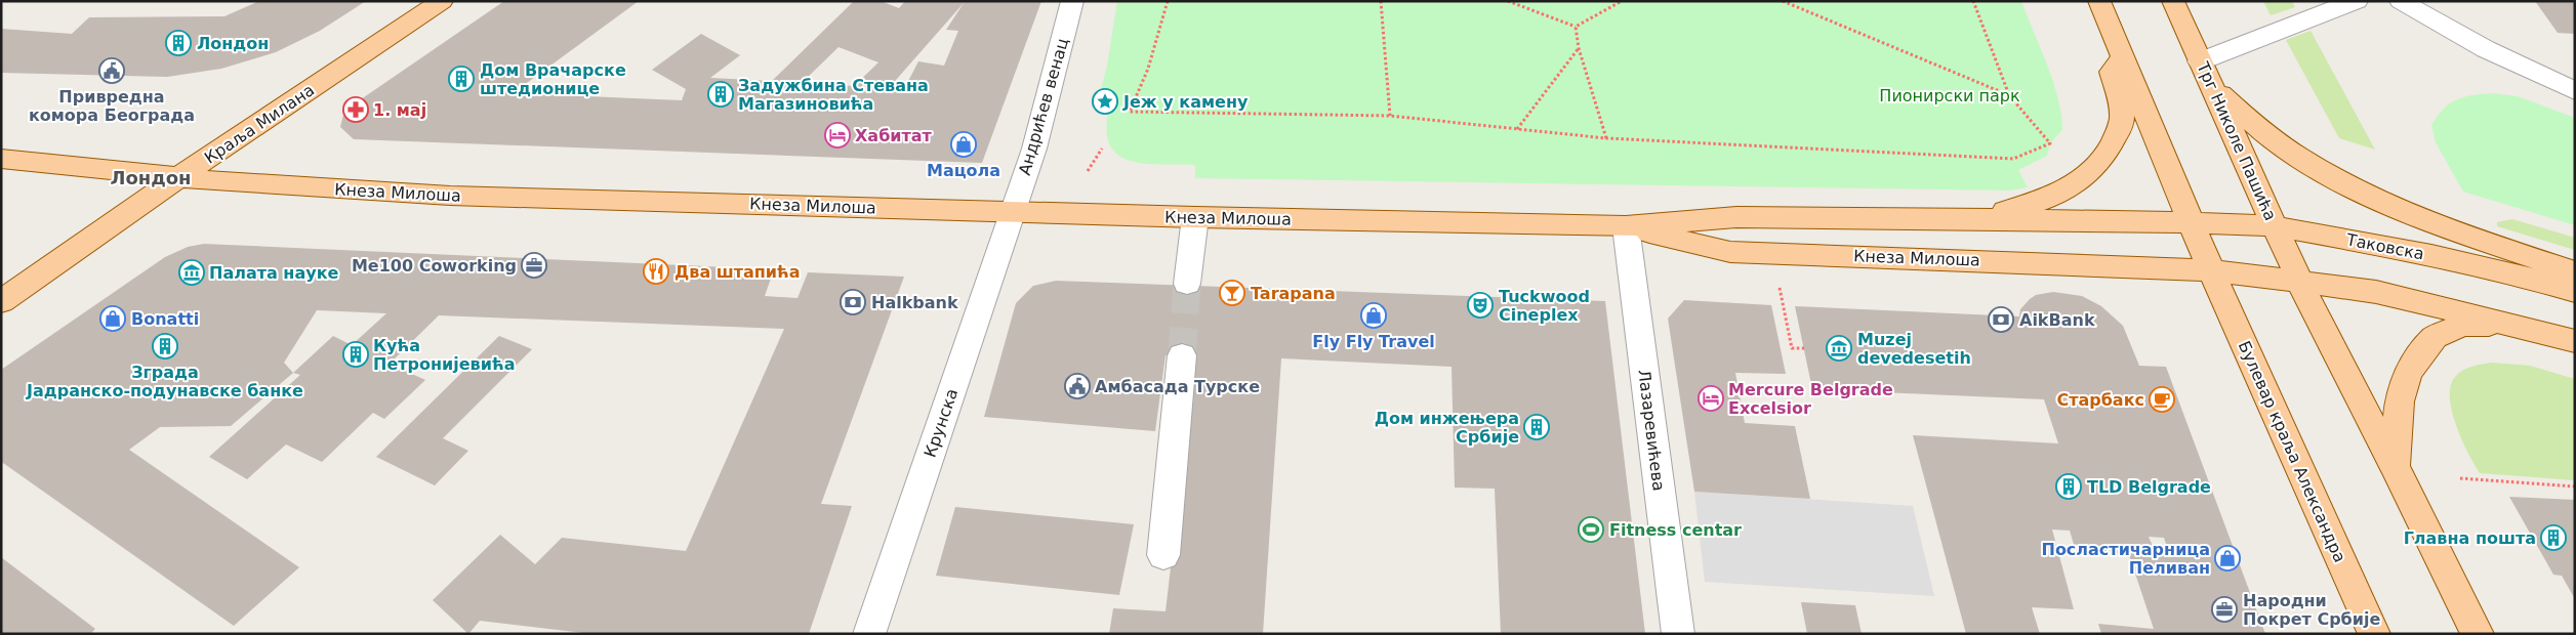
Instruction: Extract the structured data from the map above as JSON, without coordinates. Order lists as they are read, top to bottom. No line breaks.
{"streets":{"main road":["Краља Милана","Трг Николе Пашића","Кнеза Милоша","Таковска","Булевар краља Александра"],"street":["Андрићев венац","Крунска","Лазаревићева"]},"crossings":[["Андрићев венац","Кнеза Милоша"],["Андрићев венац","Крунска"],["Краља Милана","Кнеза Милоша"],["Трг Николе Пашића","Таковска"],["Кнеза Милоша","Таковска"],["Кнеза Милоша","Крунска"],["Кнеза Милоша","Лазаревићева"],["Кнеза Милоша","Булевар краља Александра"]],"districts":["Лондон"],"parks":["Пионирски парк"],"places":{"building":["Лондон","Дом Врачарске штедионице","Задужбина Стевана Магазиновића","Зграда Јадранско-подунавске банке","Кућа Петронијевића","Дом инжењера Србије","TLD Belgrade","Главна пошта"],"public building":["Привредна комора Београда","Амбасада Турске"],"place":["Јеж у камену"],"pharmacy":["1. мај"],"hotel":["Хабитат","Mercure Belgrade Excelsior"],"shop":["Мацола","Fly Fly Travel","Bonatti","Посластичарница Пеливан"],"office":["Me100 Coworking","Народни Покрет Србије"],"restaurant":["Два штапића"],"museum":["Палата науке","Muzej devedesetih"],"bar":["Tarapana"],"bank":["Halkbank","AikBank"],"theatre":["Tuckwood Cineplex"],"cafe":["Старбакс"],"sports":["Fitness centar"]}}
